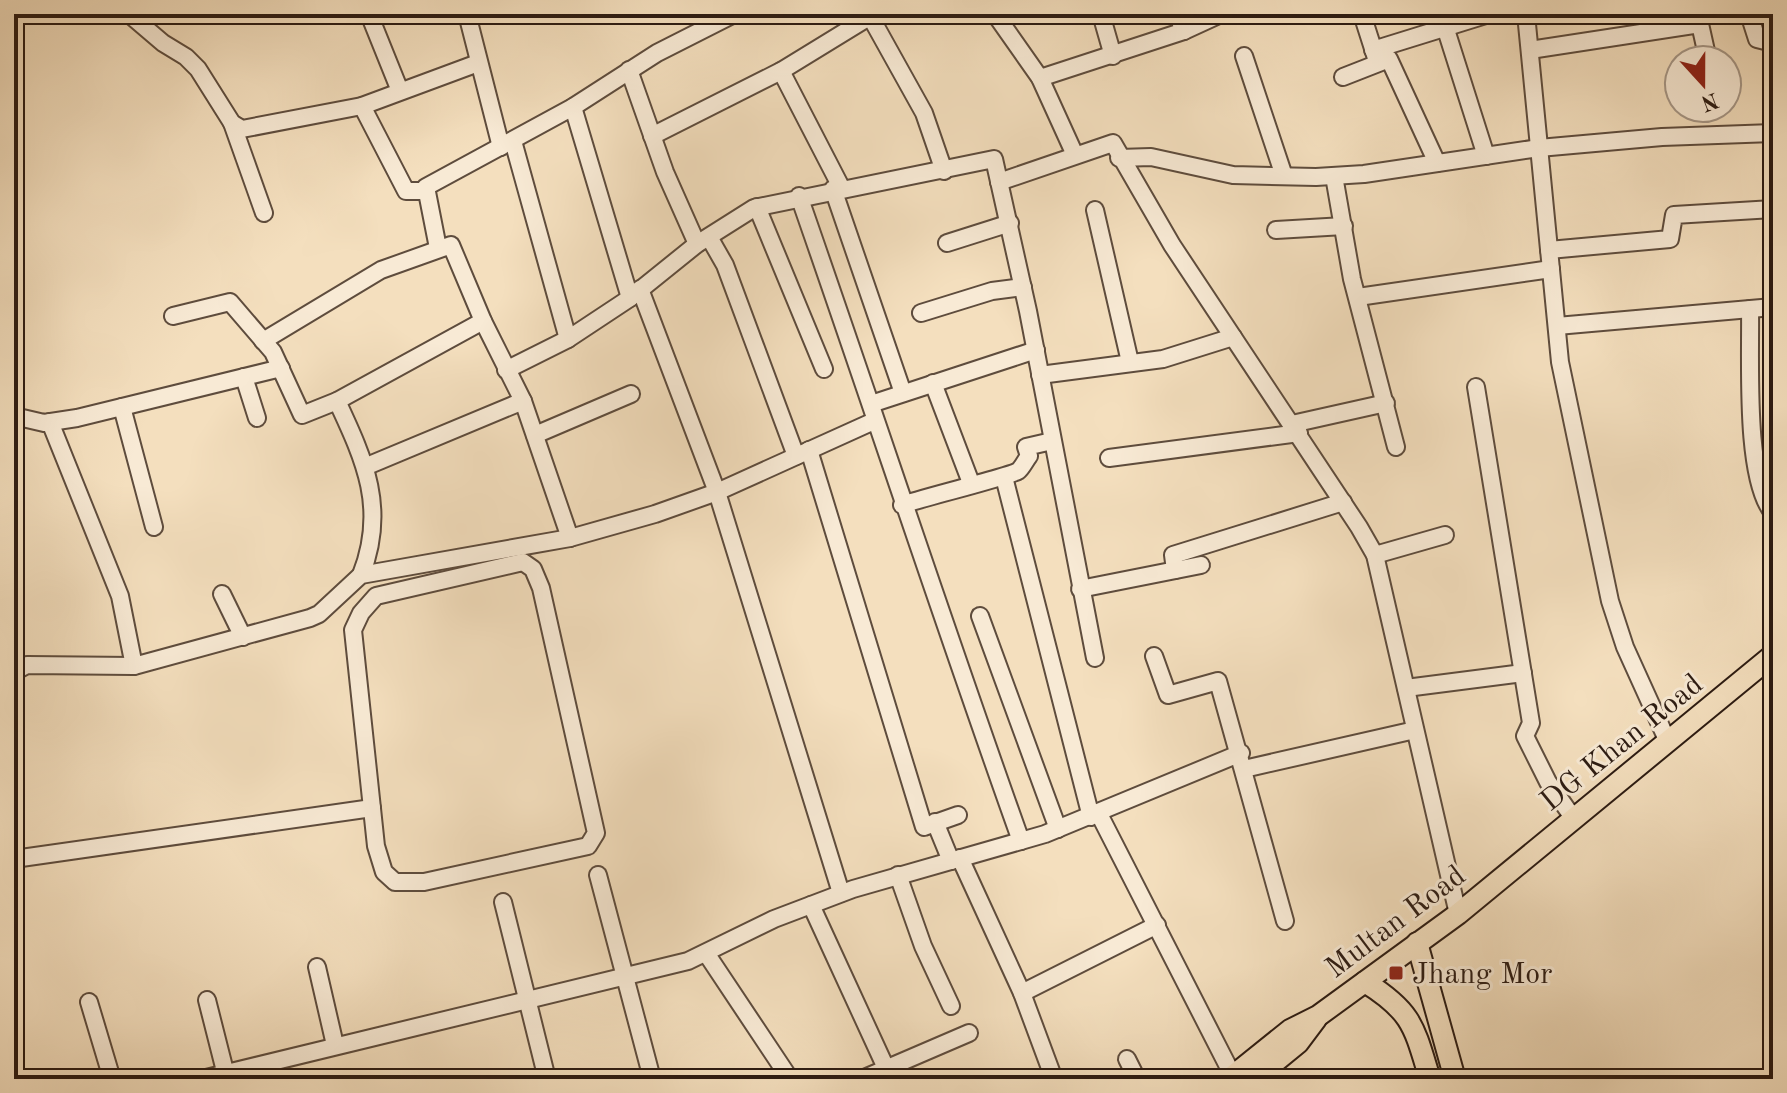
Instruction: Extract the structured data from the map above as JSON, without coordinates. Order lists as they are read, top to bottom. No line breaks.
{"streets":{"main road":["DG Khan Road","Multan Road"]},"crossings":[["DG Khan Road","Multan Road"]],"places":{"transit":["Jhang Mor"]},"north":"bottom"}
